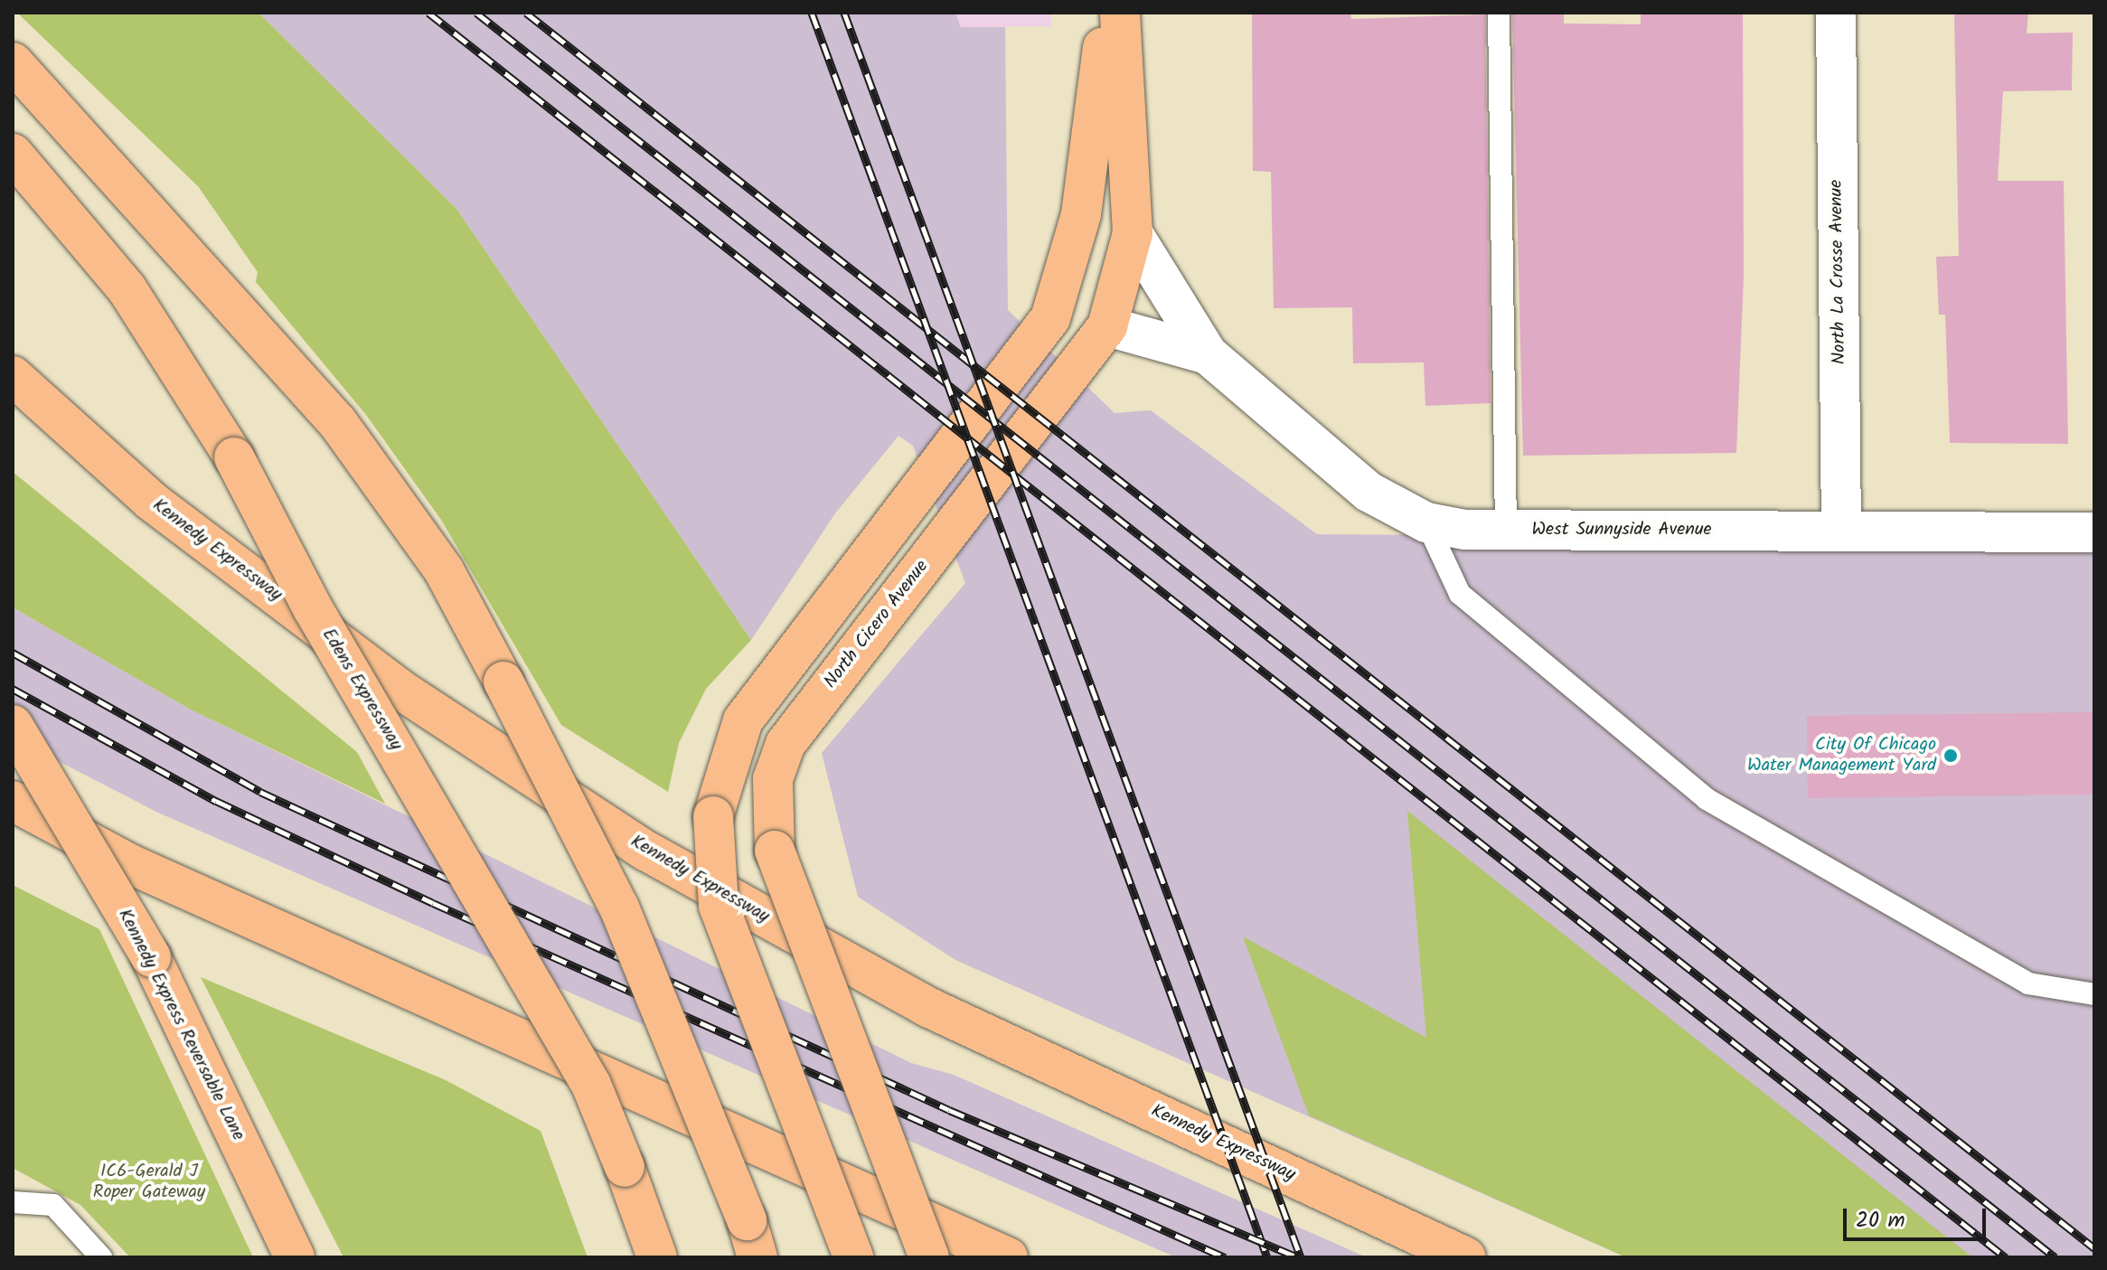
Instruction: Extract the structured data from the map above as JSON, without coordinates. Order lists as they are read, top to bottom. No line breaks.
{"streets":{"main road":["Kennedy Expressway","North Cicero Avenue","Edens Expressway","Kennedy Express Reversable Lane"],"street":["North La Crosse Avenue","West Sunnyside Avenue"]},"crossings":[["North La Crosse Avenue","West Sunnyside Avenue"],["West Sunnyside Avenue","North Cicero Avenue"]],"parks":["IC6-Gerald J Roper Gateway"],"places":["City Of Chicago Water Management Yard"],"scale_bar":"20 m"}
